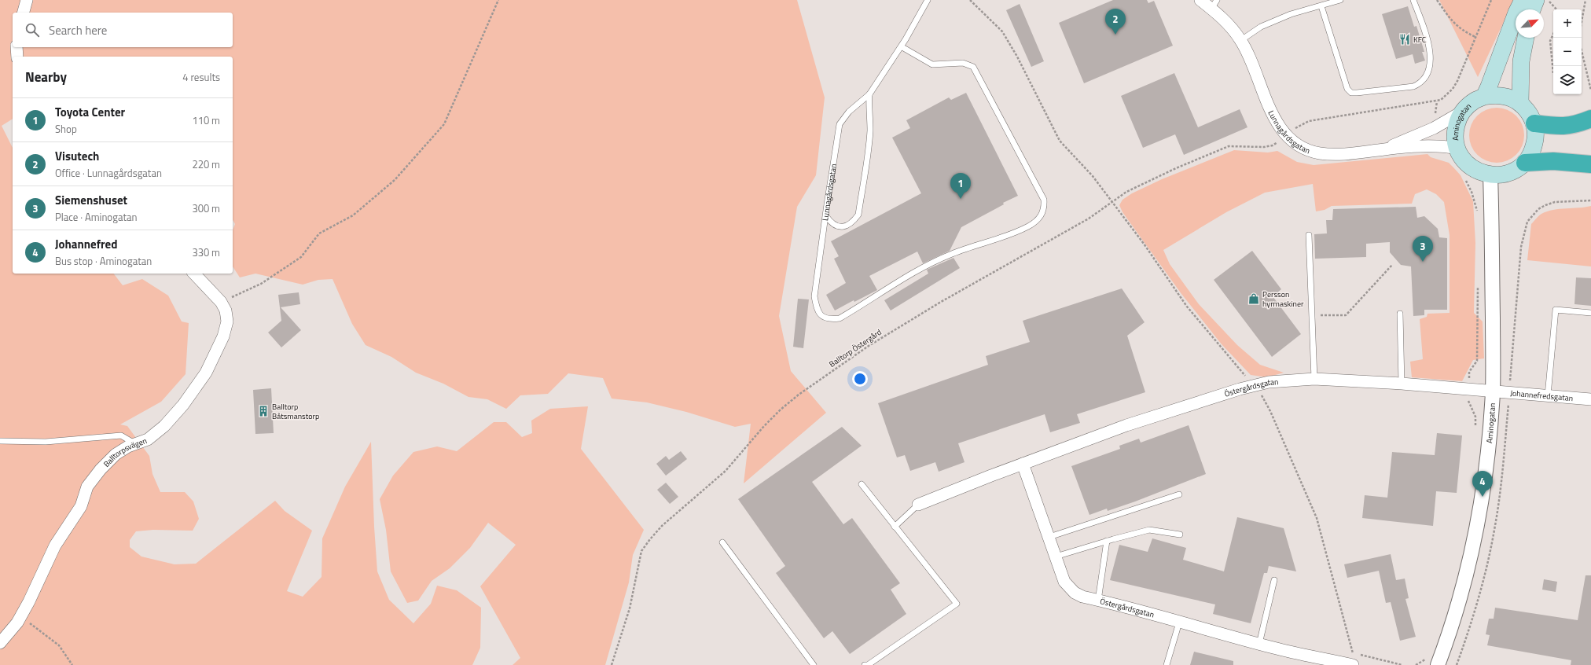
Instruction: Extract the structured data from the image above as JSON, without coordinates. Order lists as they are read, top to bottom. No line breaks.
{"streets":{"main road":["Aminogatan"],"street":["Lunnagårdsgatan","Östergårdsgatan","Johannefredsgatan","Balltorpsvägen"],"path":["Balltorp Östergård"]},"crossings":[["Aminogatan","Lunnagårdsgatan"],["Aminogatan","Östergårdsgatan"],["Aminogatan","Johannefredsgatan"],["Lunnagårdsgatan","Balltorp Östergård"],["Östergårdsgatan","Johannefredsgatan"]],"places":{"restaurant":["KFC"],"shop":["Persson hyrmaskiner"],"building":["Balltorp Båtsmanstorp"]},"north":"top right","page":{"pins":["2","1","3","4"],"map_buttons":["+","−"],"search":"Search here","heading":["Nearby","4 results"],"list":[{"mark":"1","name":"Toyota Center","note":"Shop","value":"110 m"},{"mark":"2","name":"Visutech","note":"Office · Lunnagårdsgatan","value":"220 m"},{"mark":"3","name":"Siemenshuset","note":"Place · Aminogatan","value":"300 m"},{"mark":"4","name":"Johannefred","note":"Bus stop · Aminogatan","value":"330 m"}]}}
